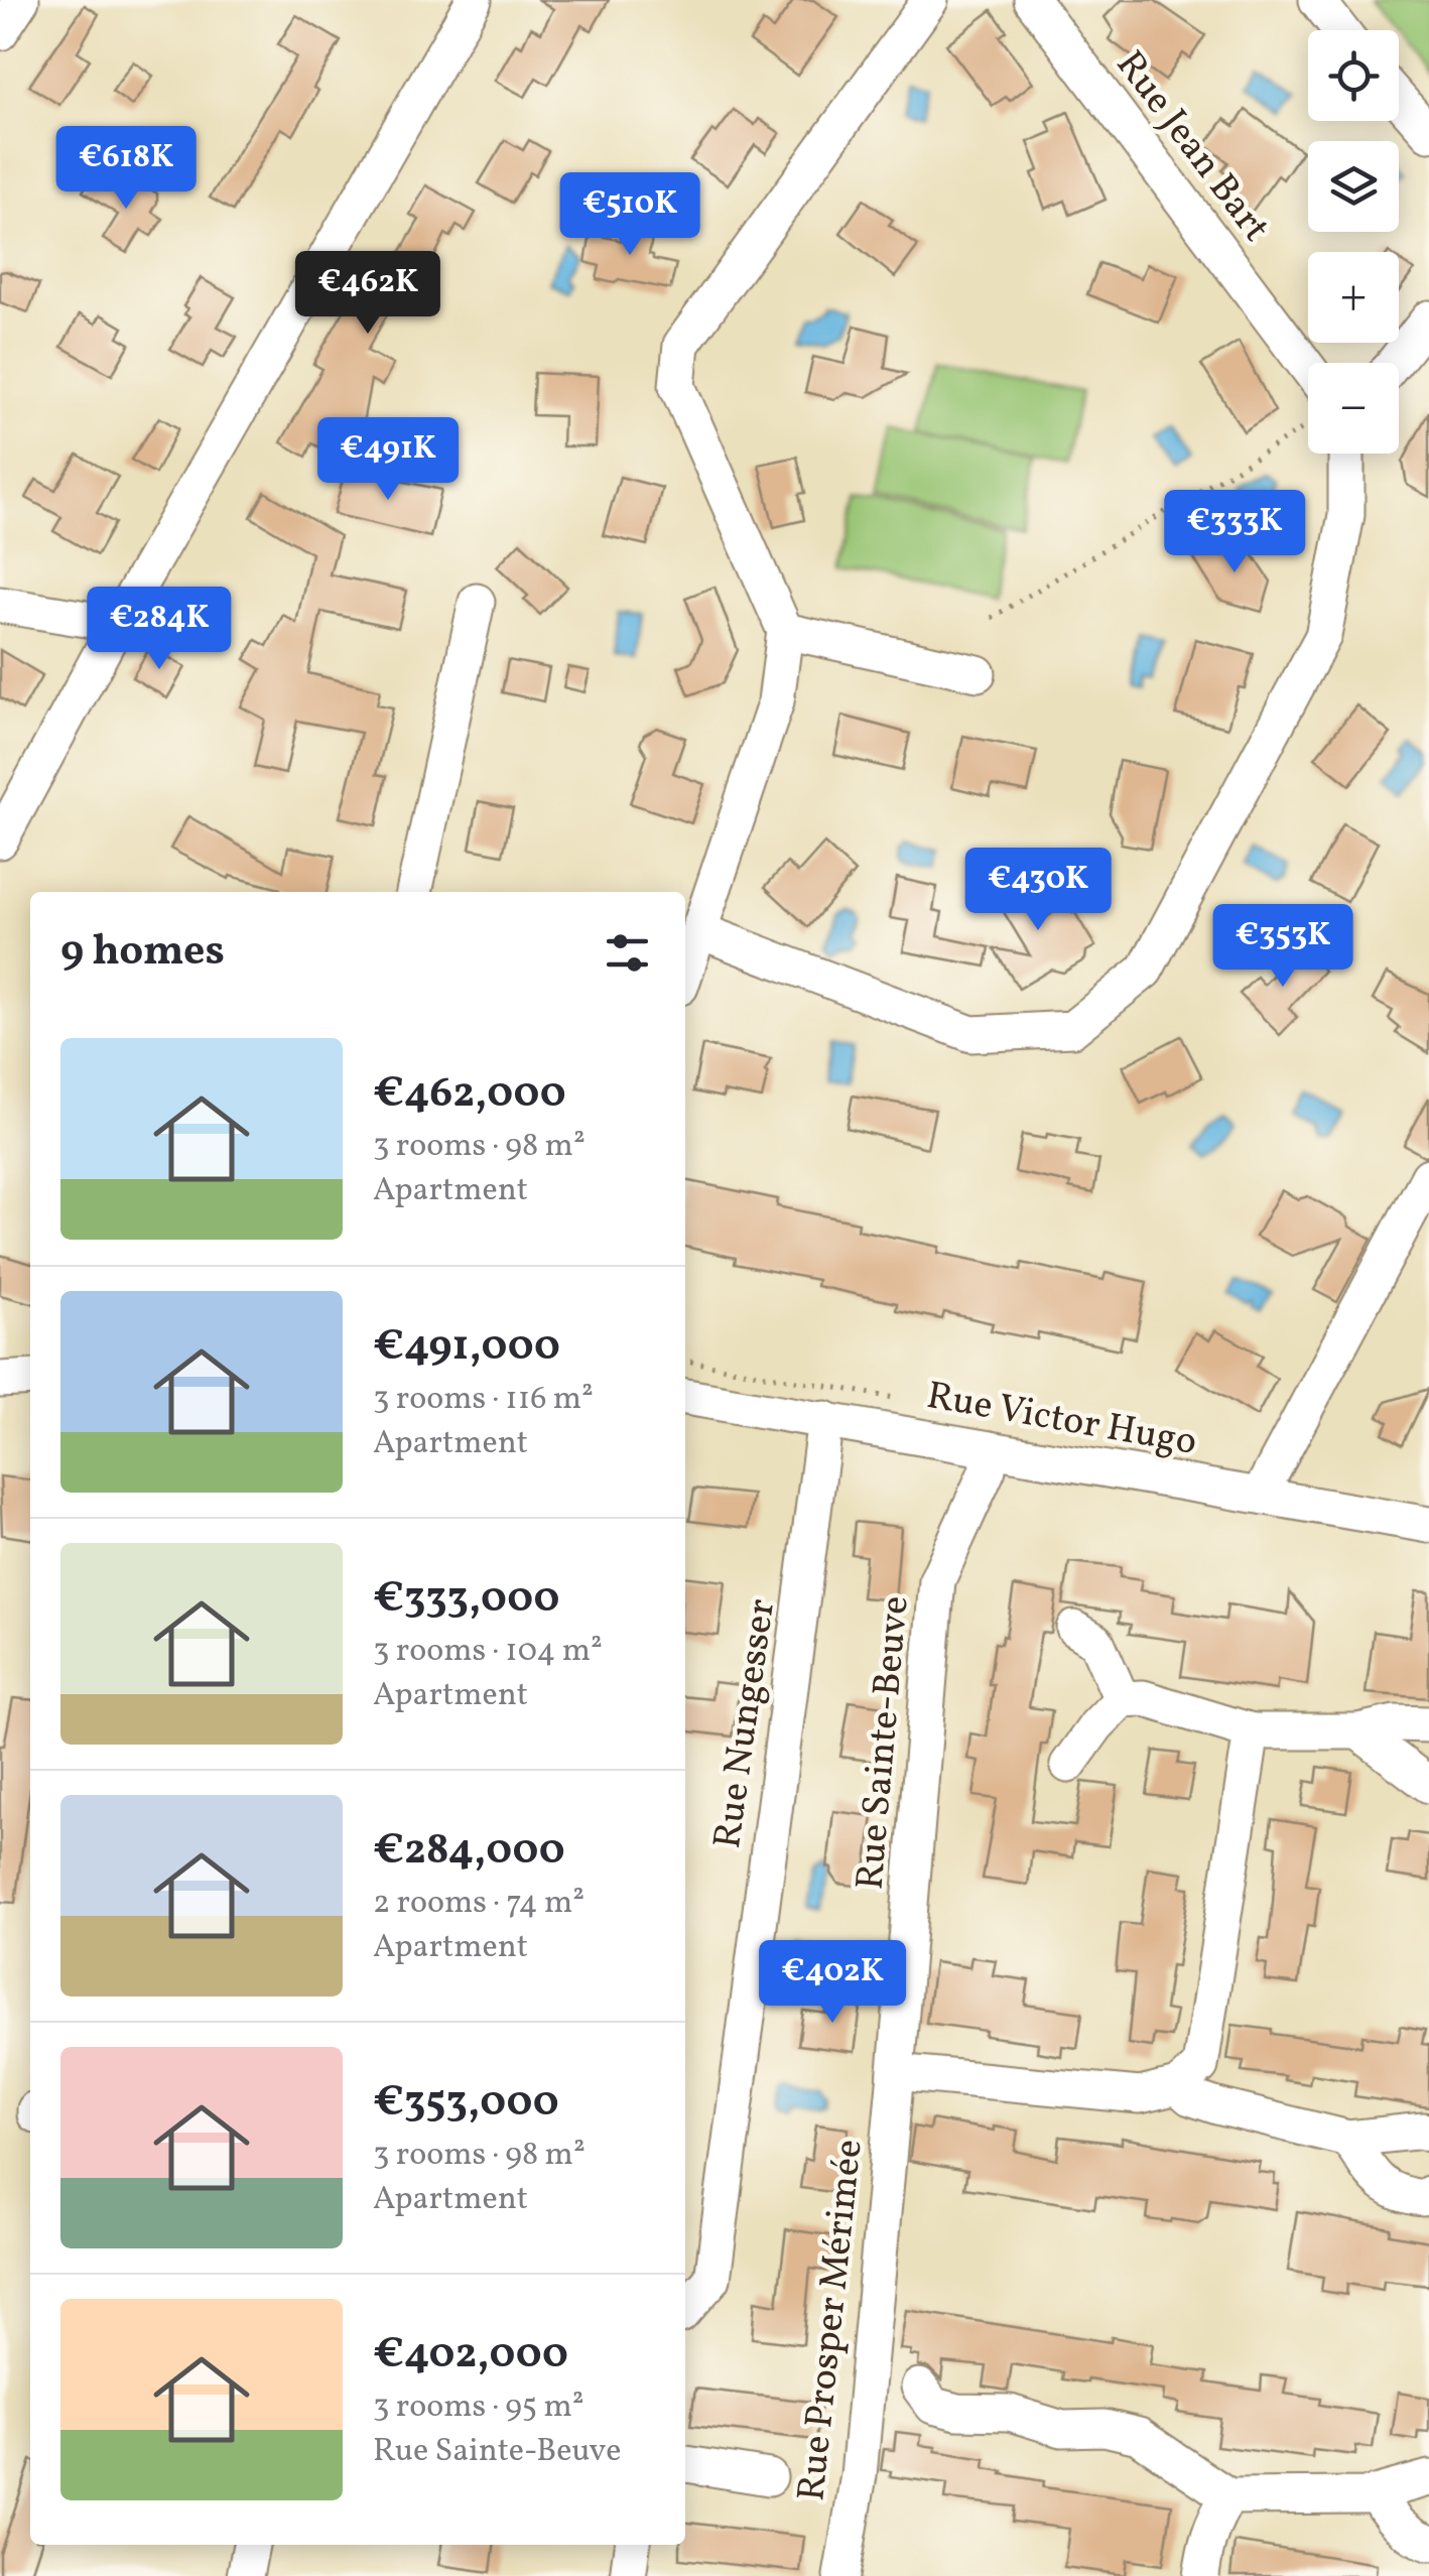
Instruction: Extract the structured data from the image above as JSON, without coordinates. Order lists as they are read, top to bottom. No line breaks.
{"streets":{"street":["Rue Jean Bart","Rue Victor Hugo","Rue Nungesser","Rue Sainte-Beuve","Rue Prosper Mérimée"]},"crossings":[["Rue Victor Hugo","Rue Nungesser"],["Rue Victor Hugo","Rue Sainte-Beuve"],["Rue Sainte-Beuve","Rue Prosper Mérimée"]],"page":{"map_buttons":["+","−"],"price":["€618K","€510K","€462K","€491K","€333K","€284K","€430K","€353K","€402K"],"heading":"9 homes","list":[{"name":"€462,000","note":"3 rooms · 98 m² · Apartment"},{"name":"€491,000","note":"3 rooms · 116 m² · Apartment"},{"name":"€333,000","note":"3 rooms · 104 m² · Apartment"},{"name":"€284,000","note":"2 rooms · 74 m² · Apartment"},{"name":"€353,000","note":"3 rooms · 98 m² · Apartment"},{"name":"€402,000","note":"3 rooms · 95 m² · Rue Sainte-Beuve"}]}}
